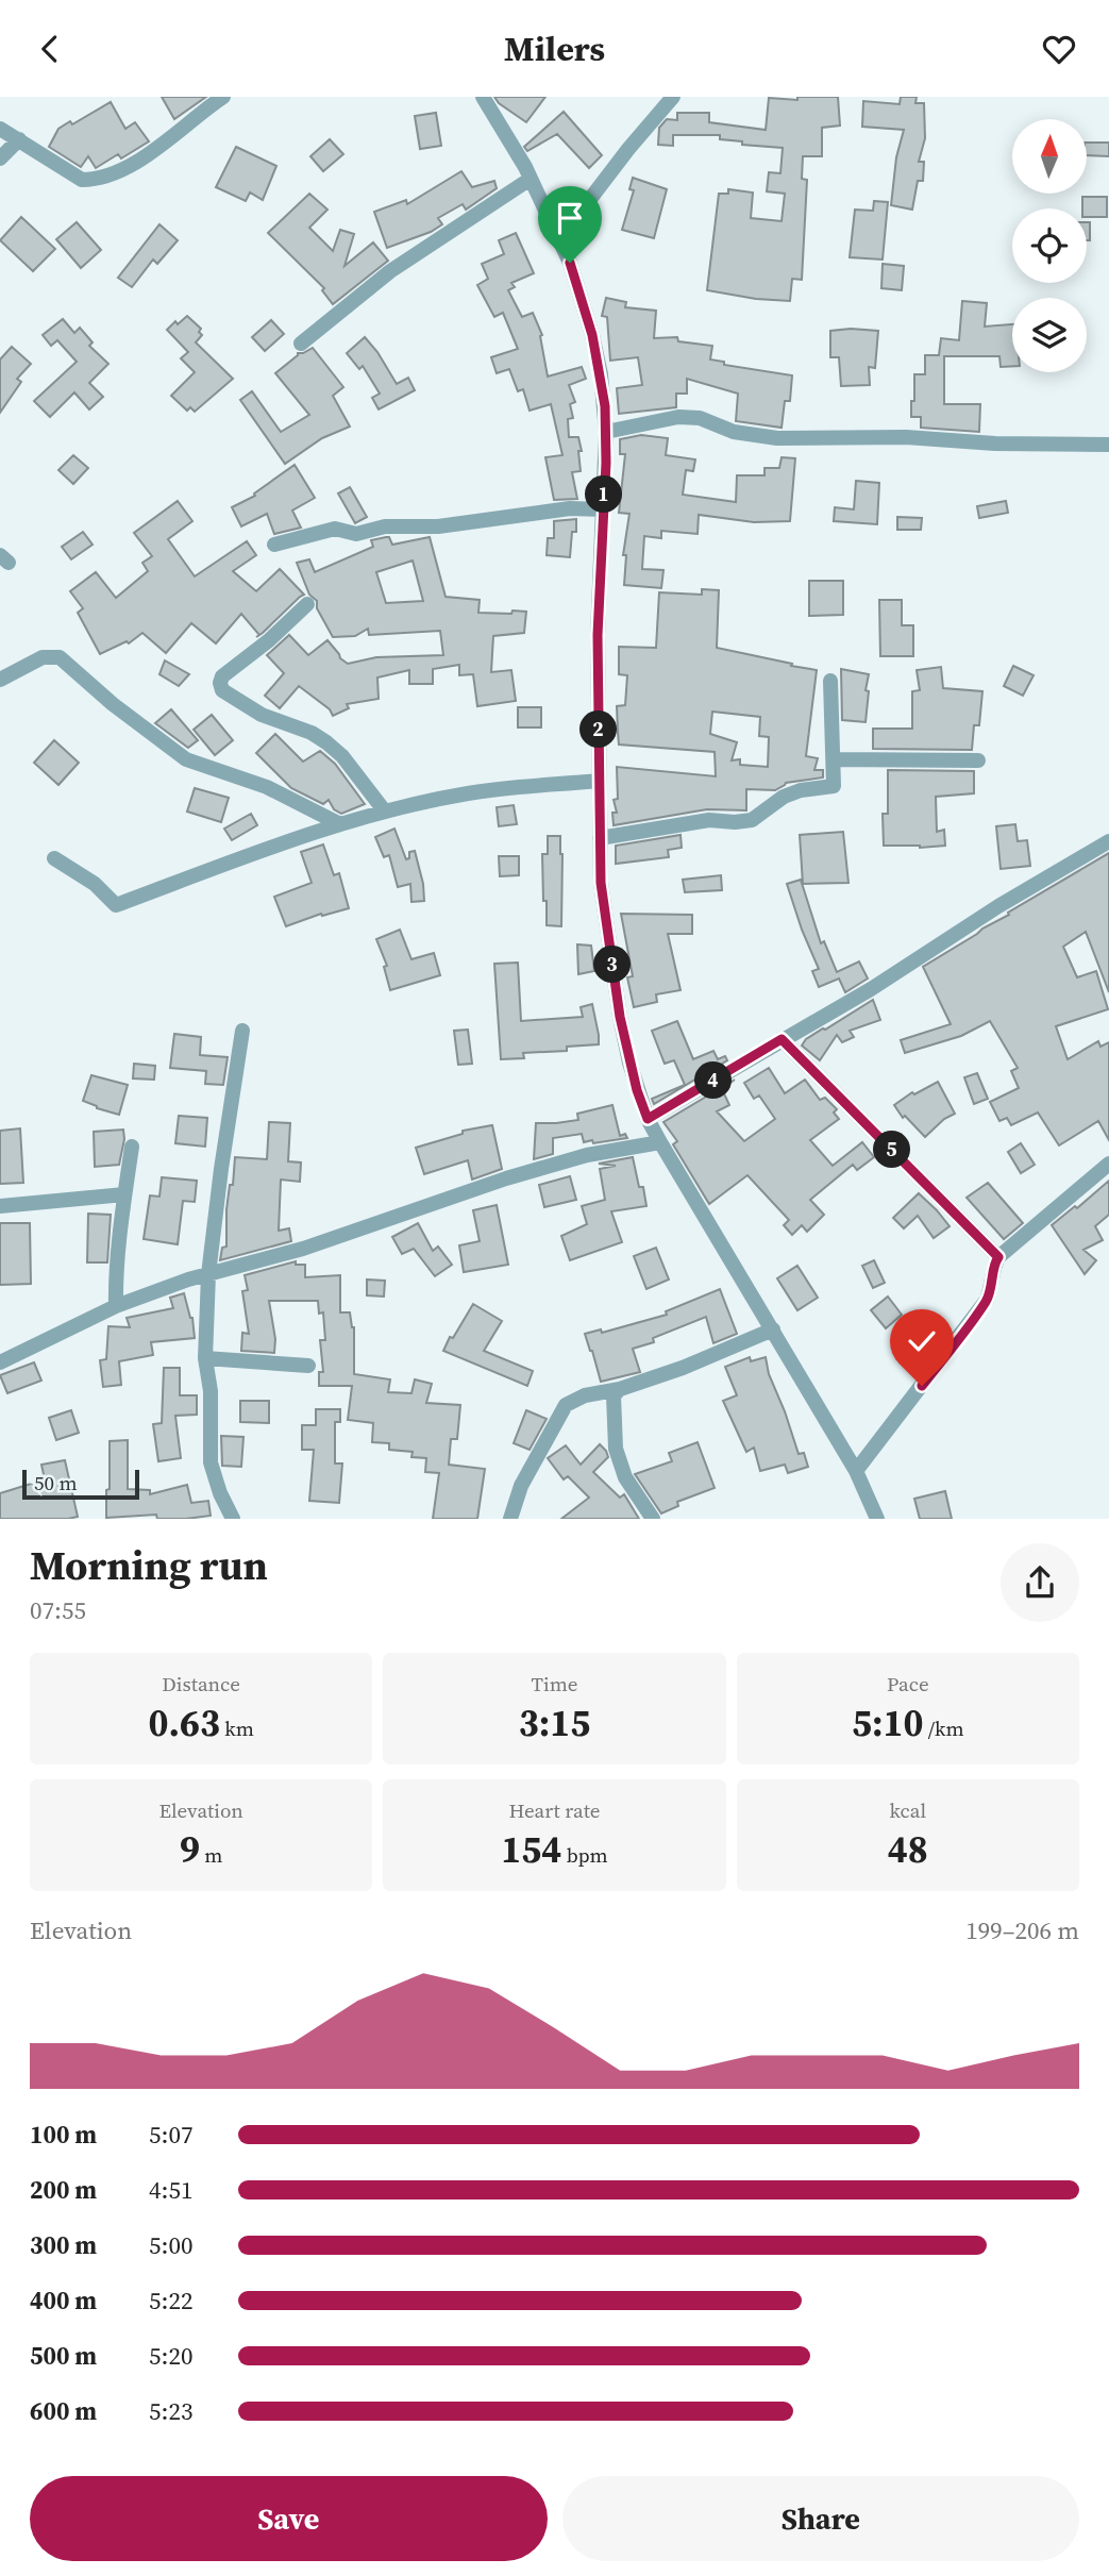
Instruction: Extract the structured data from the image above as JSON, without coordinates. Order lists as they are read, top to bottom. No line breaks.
{"scale_bar":"50 m","north":"top","page":{"header":"Milers","pins":["1","2","3","4","5"],"scale":"50 m","heading":["Morning run","07:55"],"stats":[["Distance","0.63 km"],["Time","3:15"],["Pace","5:10 /km"],["Elevation","9 m"],["Heart rate","154 bpm"],["kcal","48"]],"chart":["Elevation","199–206 m"],"list":[{"name":"100 m","note":"5:07"},{"name":"200 m","note":"4:51"},{"name":"300 m","note":"5:00"},{"name":"400 m","note":"5:22"},{"name":"500 m","note":"5:20"},{"name":"600 m","note":"5:23"}],"buttons":["Save","Share"]}}
